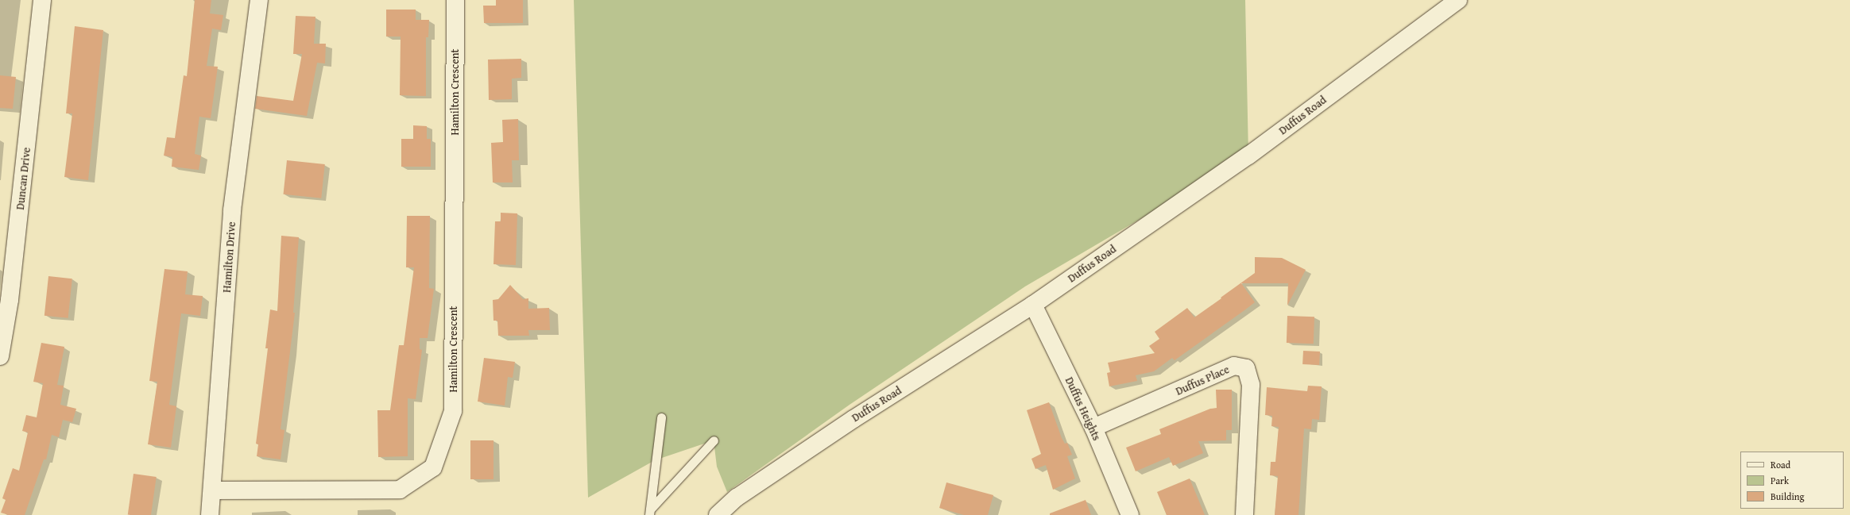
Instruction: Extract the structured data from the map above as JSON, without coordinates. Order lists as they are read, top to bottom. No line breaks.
{"streets":{"street":["Hamilton Crescent","Duffus Road","Duncan Drive","Hamilton Drive","Duffus Place","Duffus Heights"]},"crossings":[["Hamilton Crescent","Hamilton Drive"],["Duffus Road","Duffus Heights"],["Duffus Place","Duffus Heights"]],"legend":["Road","Park","Building"]}
